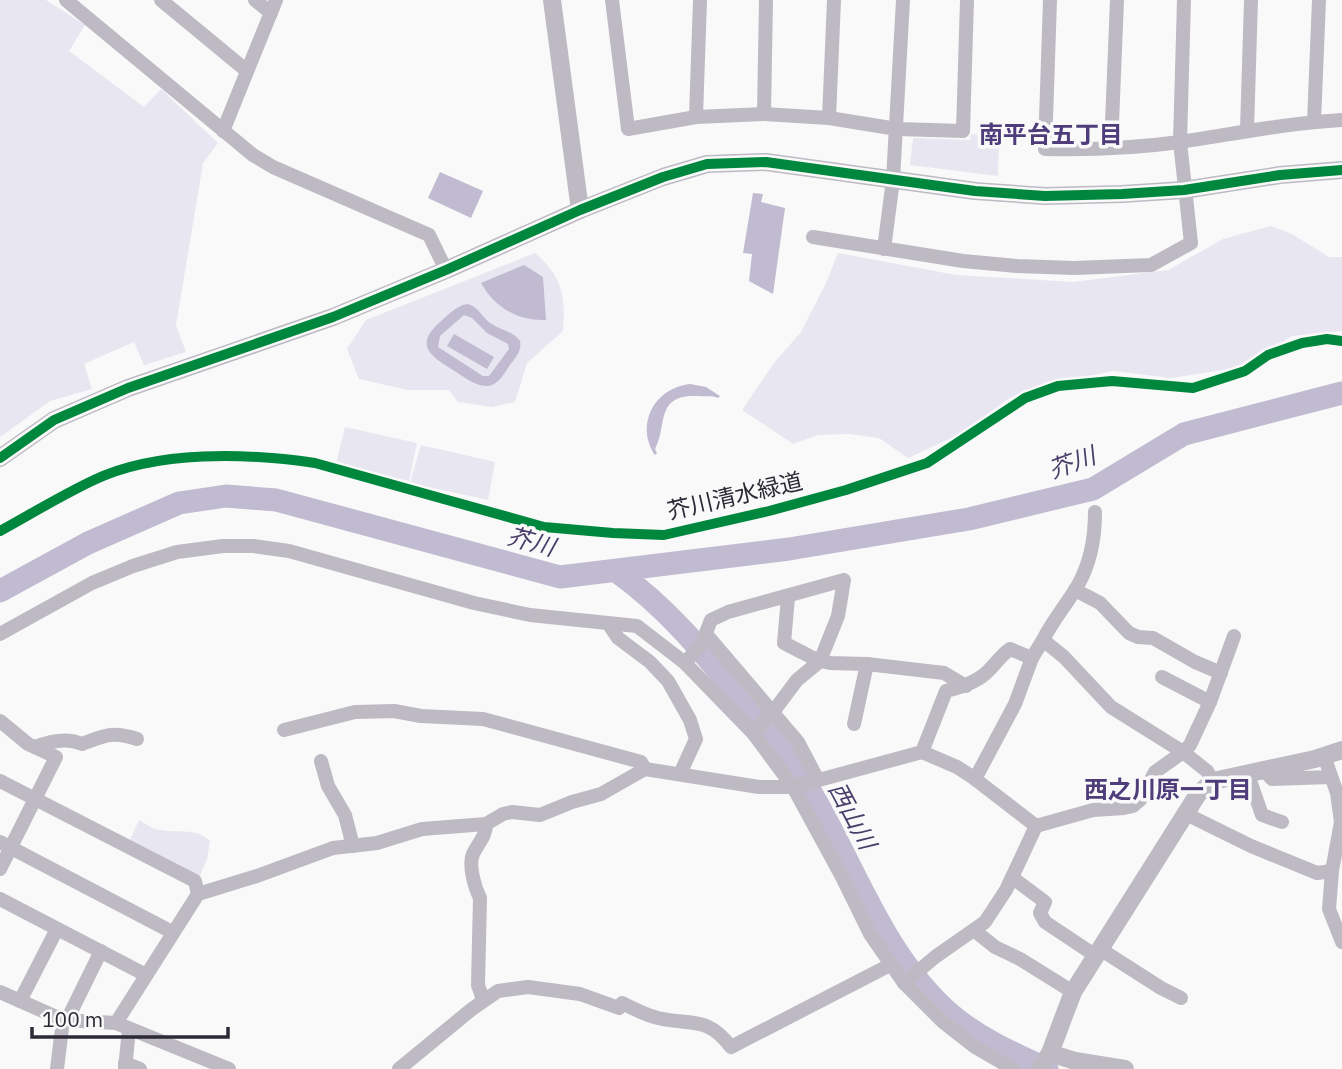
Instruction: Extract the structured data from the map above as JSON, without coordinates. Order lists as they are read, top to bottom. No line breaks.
{"streets":{"cycle path":["芥川清水緑道"]},"districts":["南平台五丁目","西之川原一丁目"],"water":["芥川","西山川"],"scale_bar":"100 m"}
